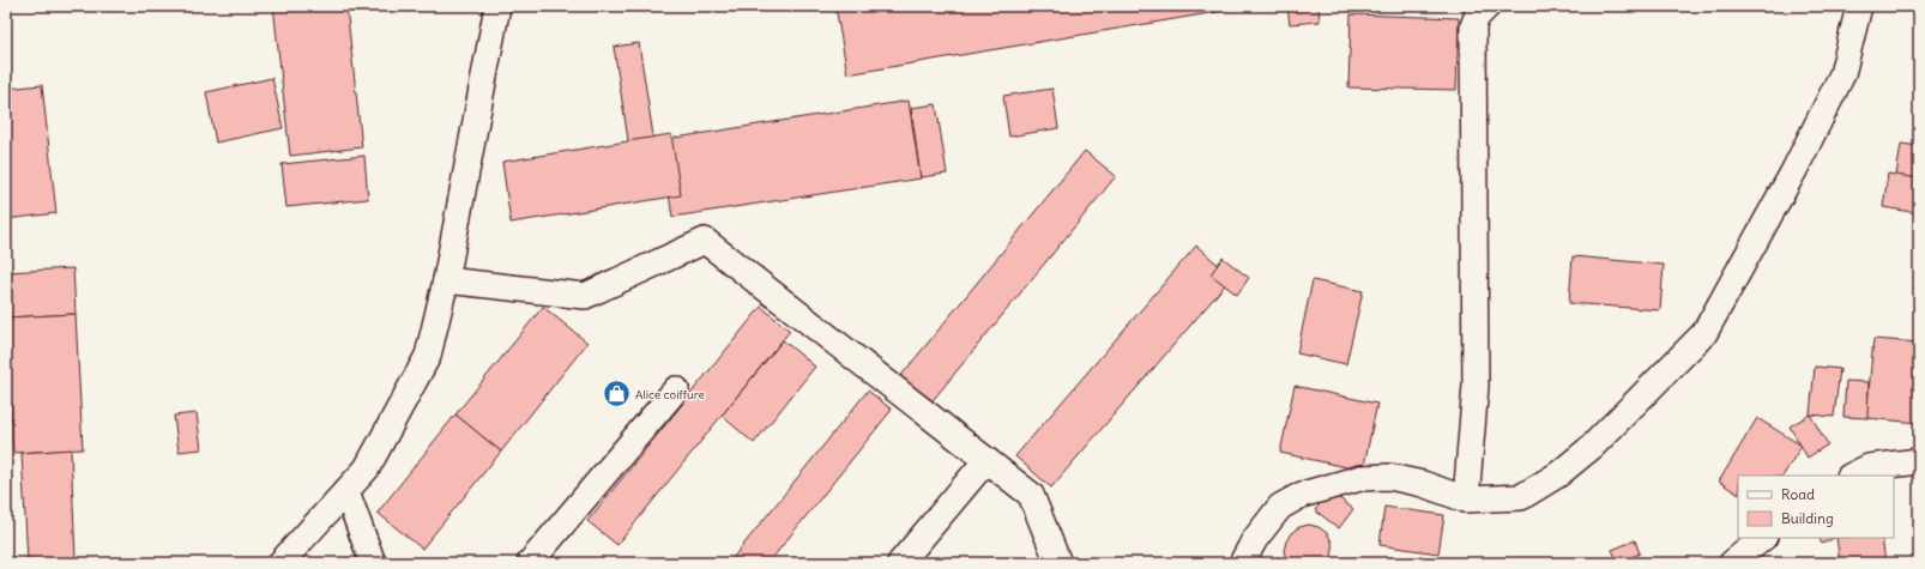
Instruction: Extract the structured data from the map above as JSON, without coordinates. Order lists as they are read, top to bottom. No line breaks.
{"places":{"shop":["Alice coiffure"]},"legend":["Road","Building"]}
